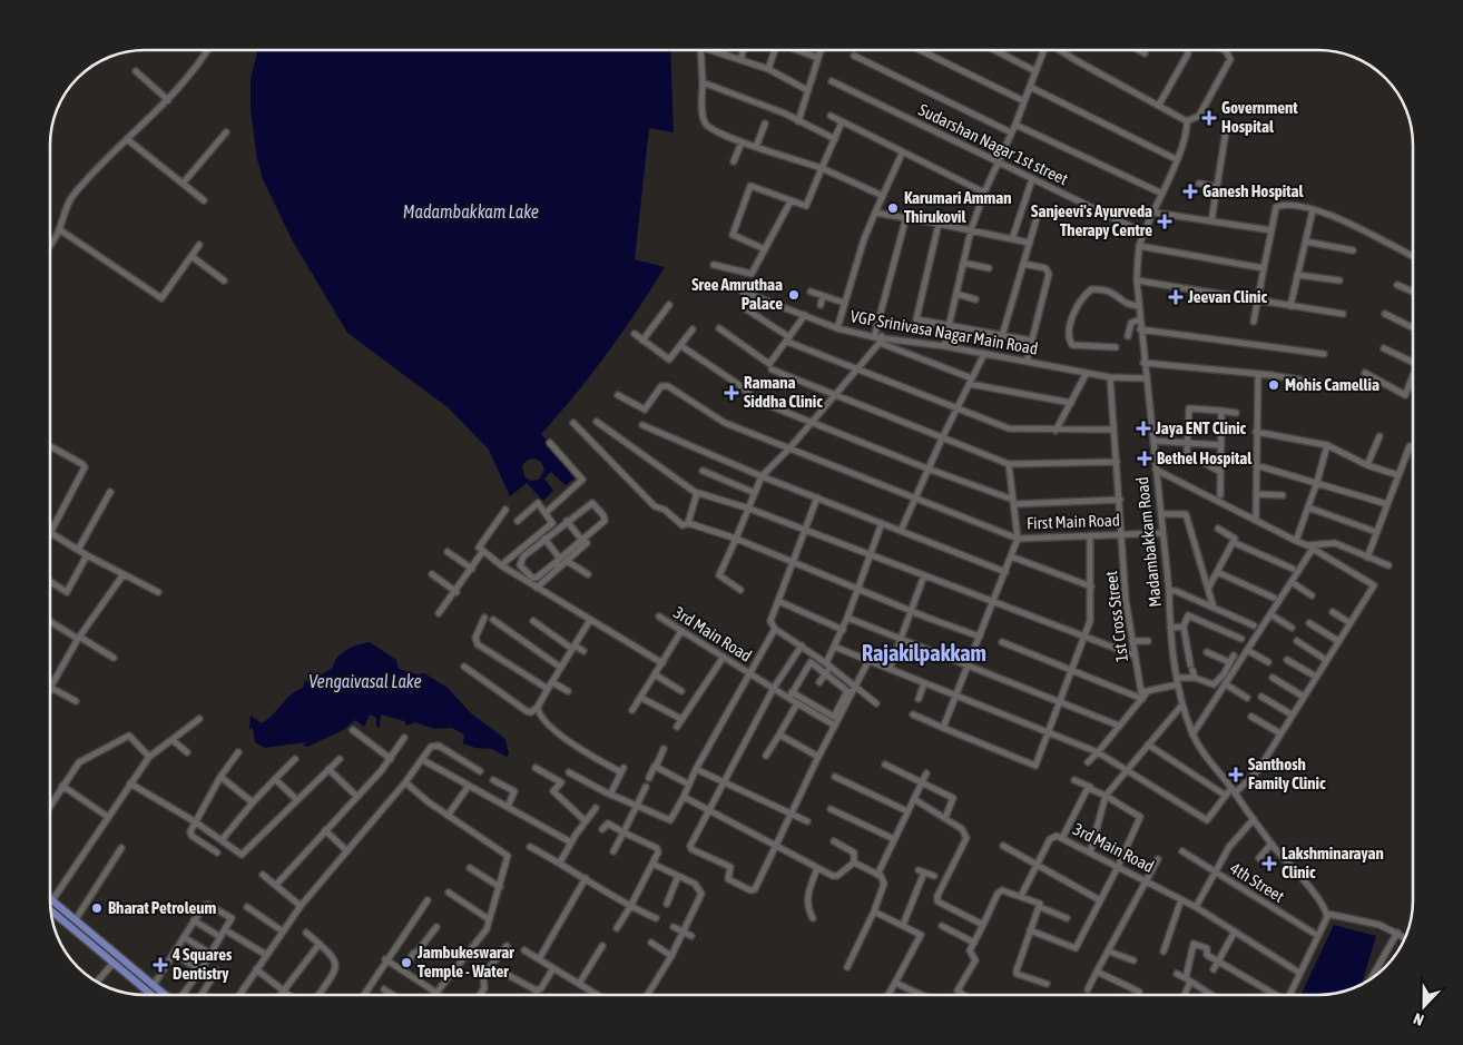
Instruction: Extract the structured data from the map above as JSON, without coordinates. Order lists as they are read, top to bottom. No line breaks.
{"streets":{"street":["Sudarshan Nagar 1st street","VGP Srinivasa Nagar Main Road","First Main Road","Madambakkam Road","1st Cross Street","3rd Main Road","4th Street"]},"crossings":[["Sudarshan Nagar 1st street","Madambakkam Road"],["VGP Srinivasa Nagar Main Road","Madambakkam Road"],["VGP Srinivasa Nagar Main Road","1st Cross Street"],["First Main Road","Madambakkam Road"],["First Main Road","1st Cross Street"]],"districts":["Rajakilpakkam"],"water":["Madambakkam Lake","Vengaivasal Lake"],"places":{"health":["Government Hospital","Ganesh Hospital","Sanjeevi's Ayurveda Therapy Centre","Jeevan Clinic","Ramana Siddha Clinic","Jaya ENT Clinic","Bethel Hospital","Santhosh Family Clinic","Lakshminarayan Clinic","4 Squares Dentistry"],"other":["Karumari Amman Thirukovil","Sree Amruthaa Palace","Mohis Camellia","Bharat Petroleum","Jambukeswarar Temple - Water"]},"north":"bottom"}
